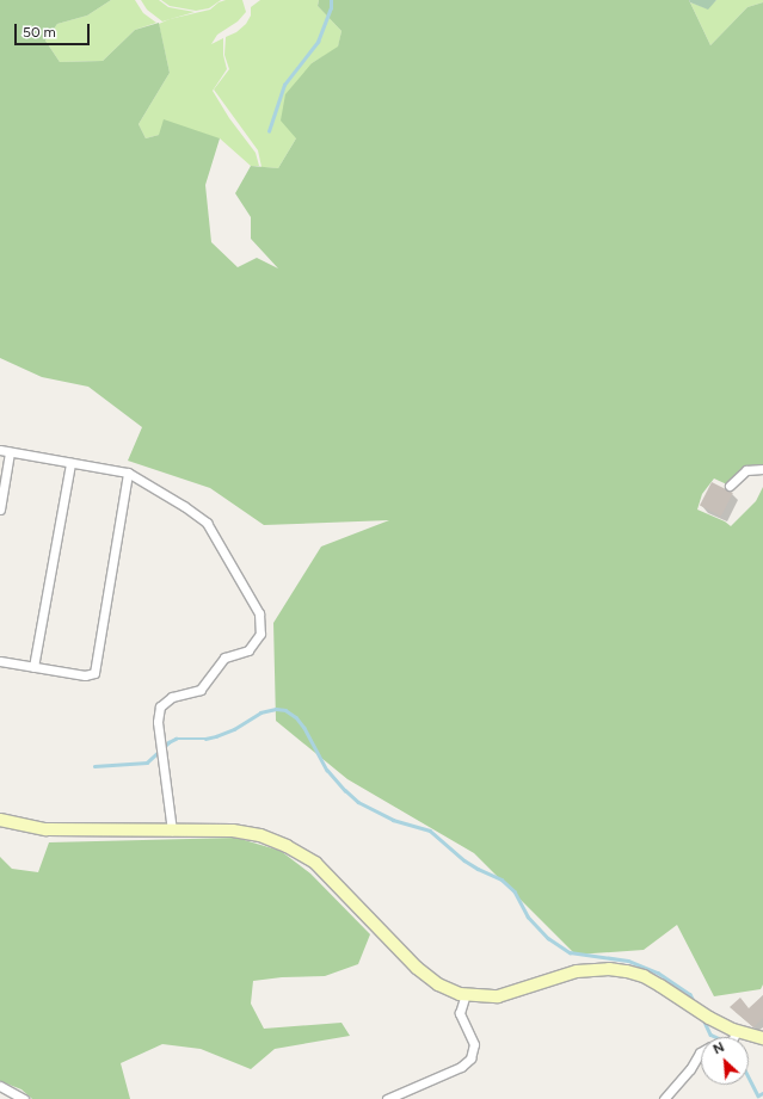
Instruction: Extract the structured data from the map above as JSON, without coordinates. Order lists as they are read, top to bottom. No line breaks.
{"scale_bar":"50 m","north":"top left"}
